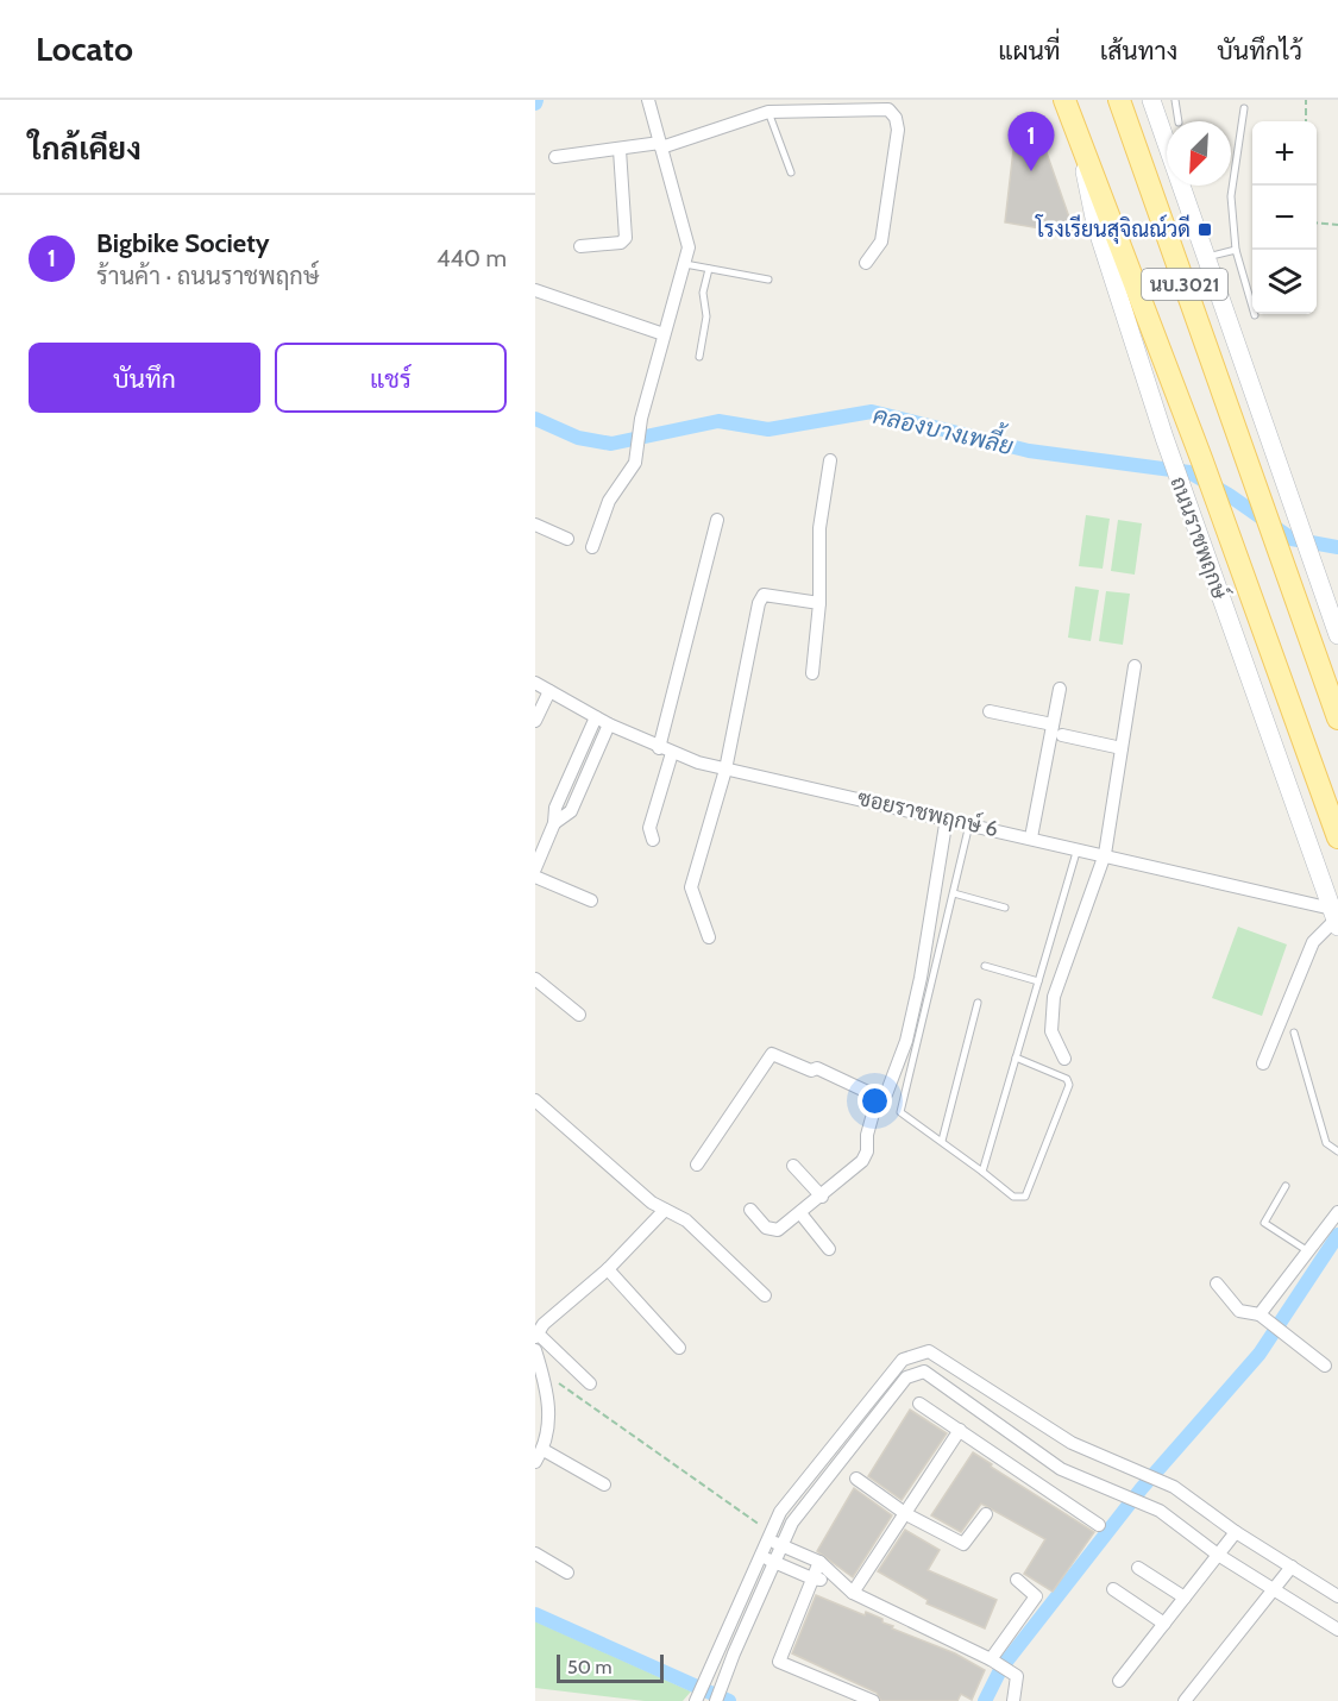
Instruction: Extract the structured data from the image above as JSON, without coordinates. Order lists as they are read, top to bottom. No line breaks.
{"streets":{"main road":["นบ.3021","ถนนราชพฤกษ์"],"street":["ซอยราชพฤกษ์ 6"]},"crossings":[["ถนนราชพฤกษ์","ซอยราชพฤกษ์ 6"]],"water":["คลองบางเพลี้ย"],"places":{"transit":["โรงเรียนสุจิณณ์วดี"]},"scale_bar":"50 m","north":"bottom left","page":{"header":"Locato","nav":["แผนที่","เส้นทาง","บันทึกไว้"],"heading":"ใกล้เคียง","pins":"1","map_buttons":["+","−"],"list":[{"mark":"1","name":"Bigbike Society","note":"ร้านค้า · ถนนราชพฤกษ์","value":"440 m"}],"buttons":["บันทึก","แชร์"],"scale":"50 m"}}
